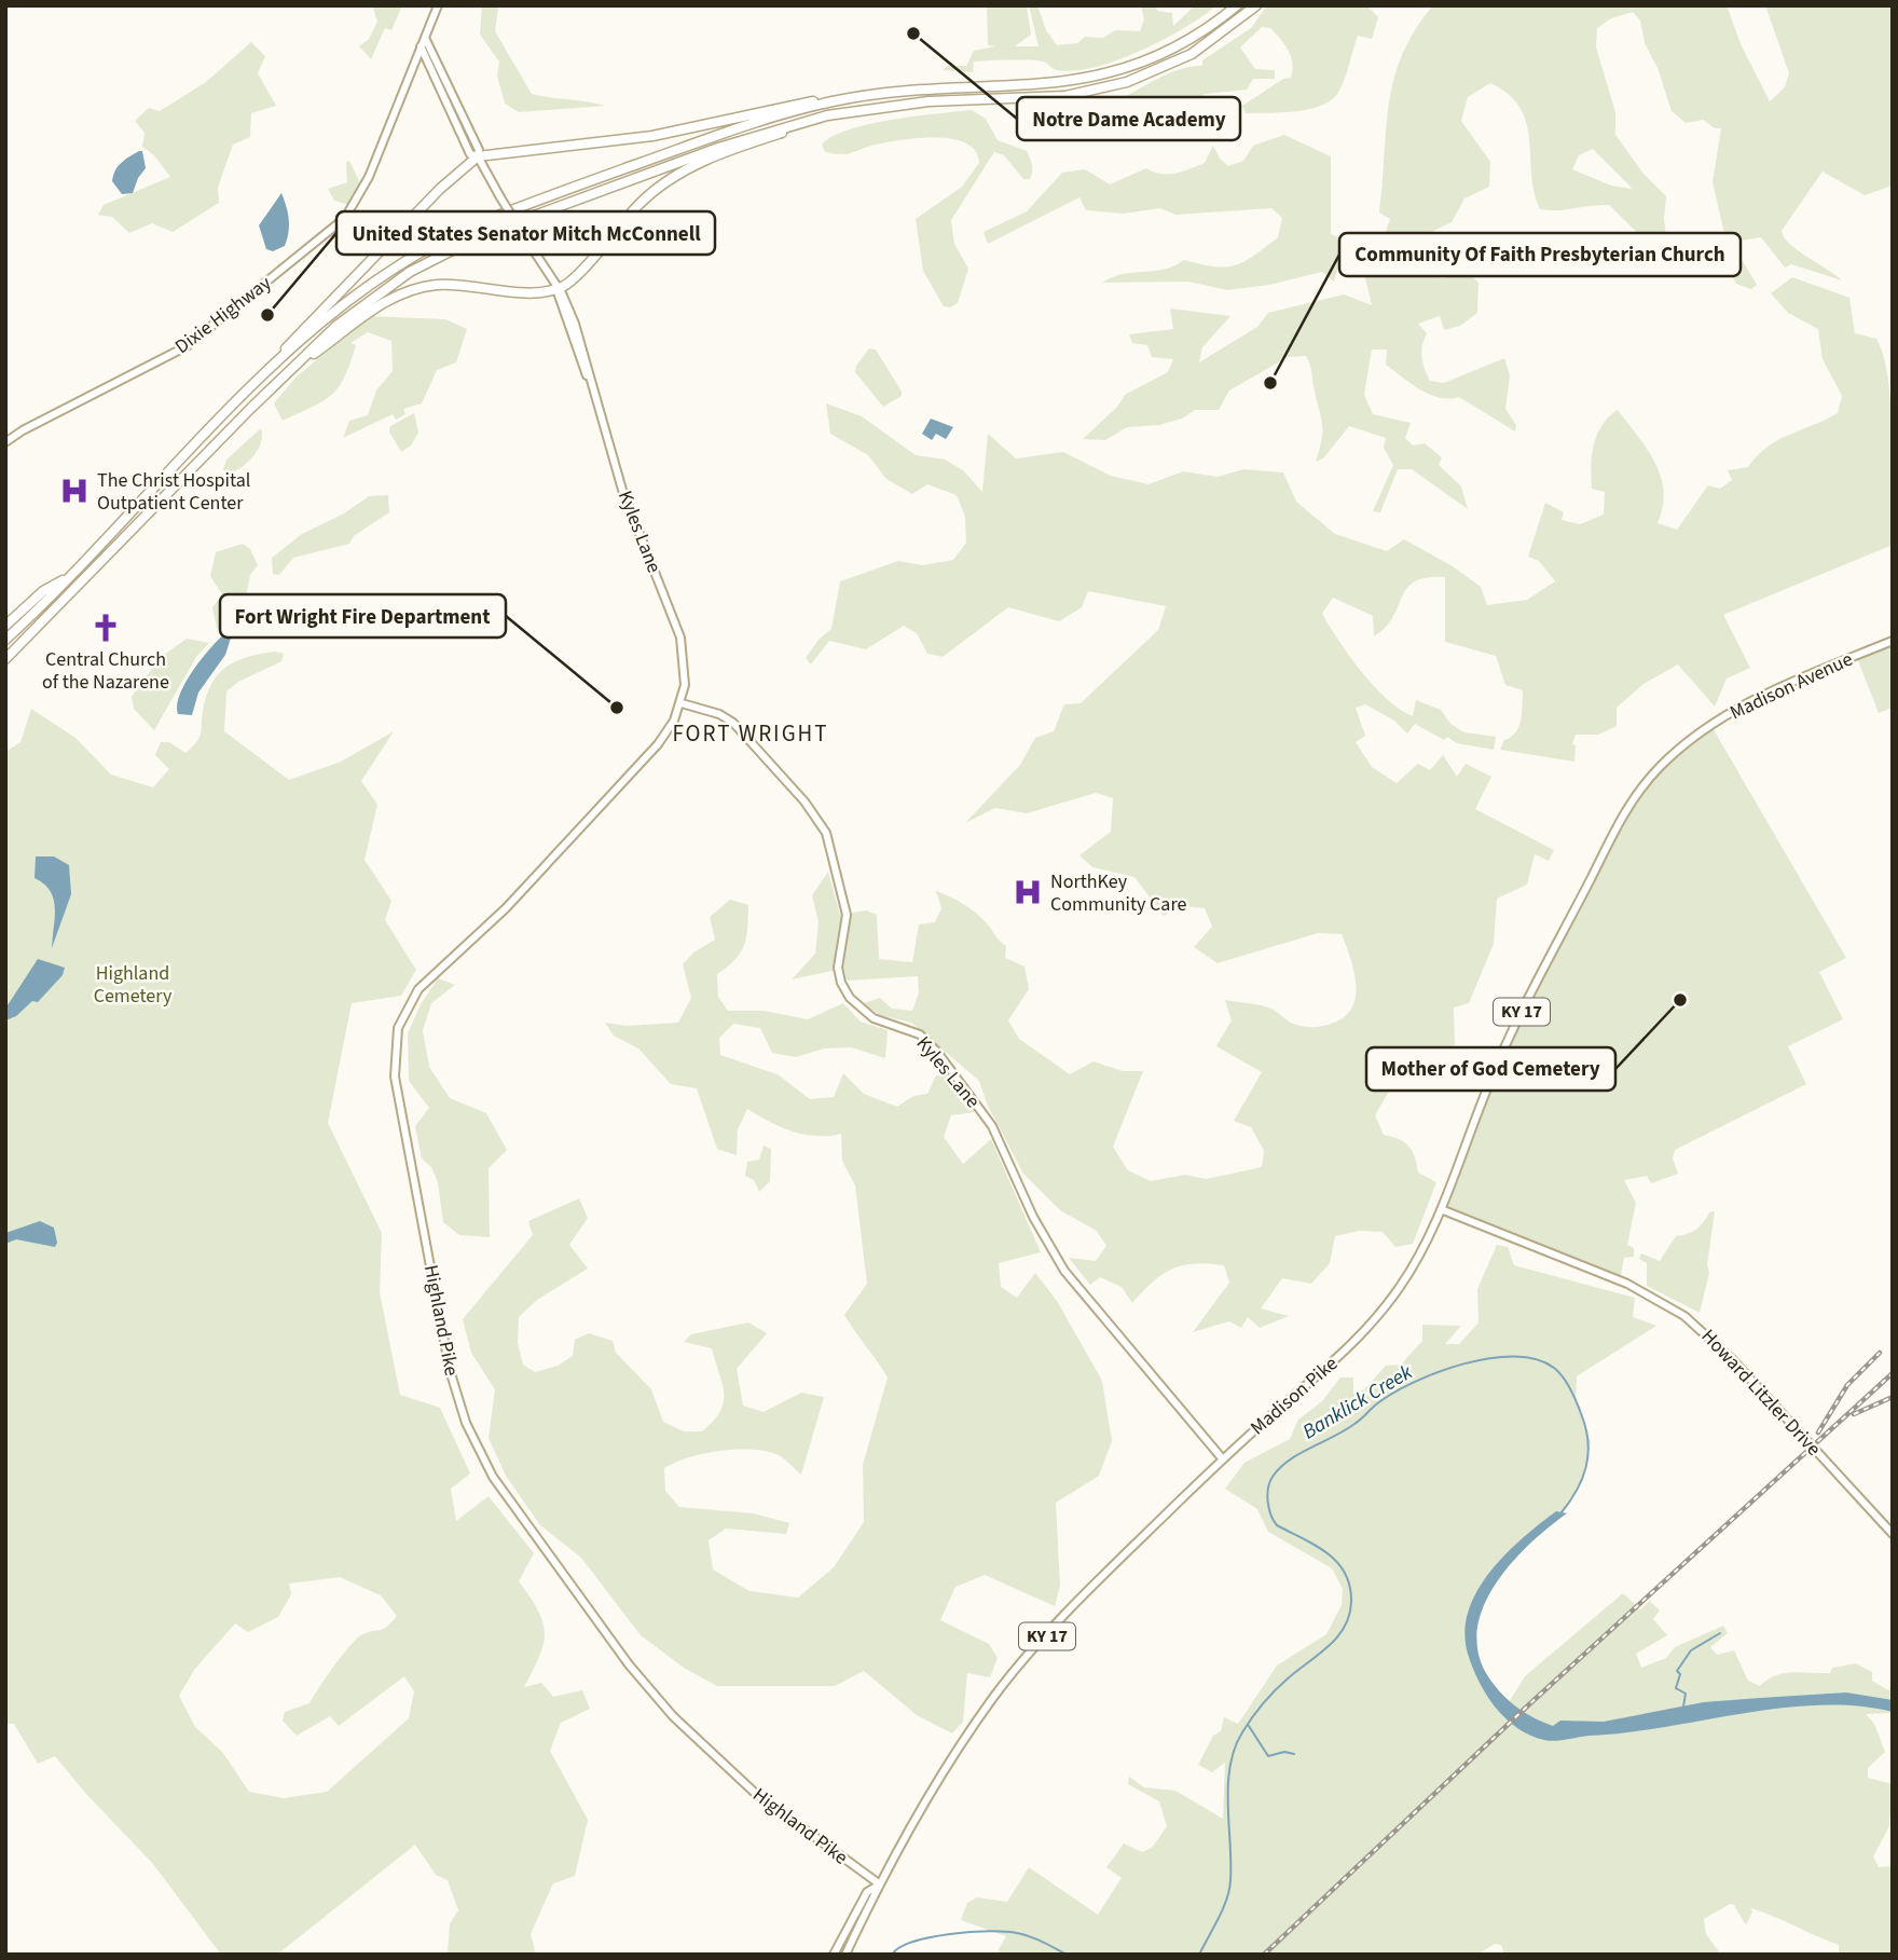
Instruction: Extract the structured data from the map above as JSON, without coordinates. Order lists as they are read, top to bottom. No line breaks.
{"streets":{"main road":["Dixie Highway","Kyles Lane","Madison Avenue","KY 17","Highland Pike","Howard Litzler Drive","Madison Pike"]},"crossings":[["Dixie Highway","Kyles Lane"],["Kyles Lane","Highland Pike"],["Kyles Lane","Madison Pike"],["Madison Avenue","Madison Pike"],["Highland Pike","Madison Pike"],["Howard Litzler Drive","Madison Pike"]],"districts":["FORT WRIGHT"],"water":["Banklick Creek"],"parks":["Highland Cemetery"],"places":{"other":["Notre Dame Academy","United States Senator Mitch McConnell","Community Of Faith Presbyterian Church","Fort Wright Fire Department","Mother of God Cemetery"],"hospital":["The Christ Hospital Outpatient Center","NorthKey Community Care"],"church":["Central Church of the Nazarene"]}}
